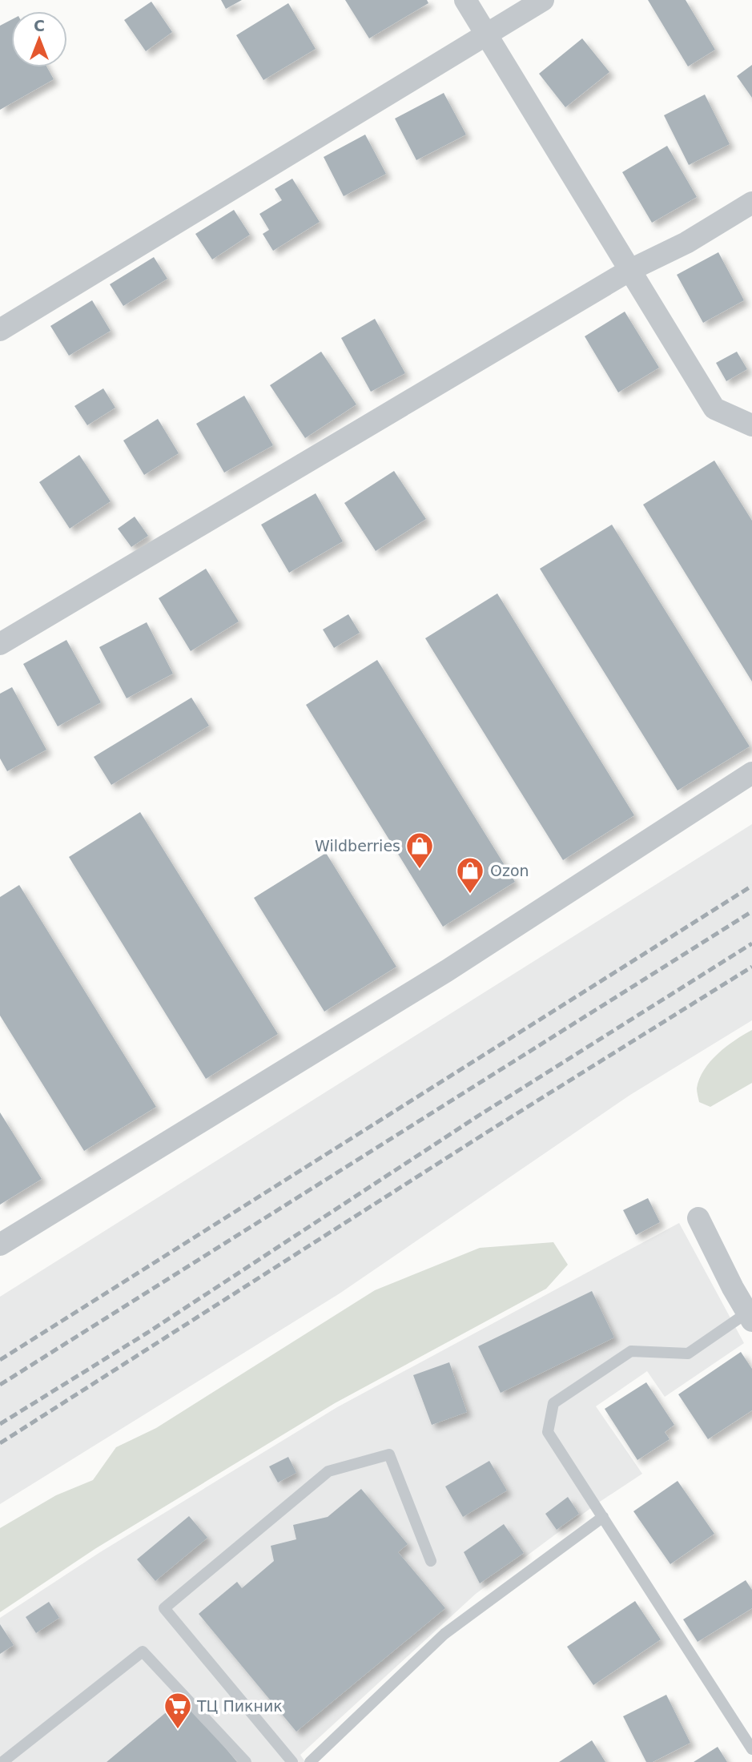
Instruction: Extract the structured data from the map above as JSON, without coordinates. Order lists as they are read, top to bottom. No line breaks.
{"places":{"shop":["Wildberries","Ozon"],"supermarket":["ТЦ Пикник"]},"north":"top"}
